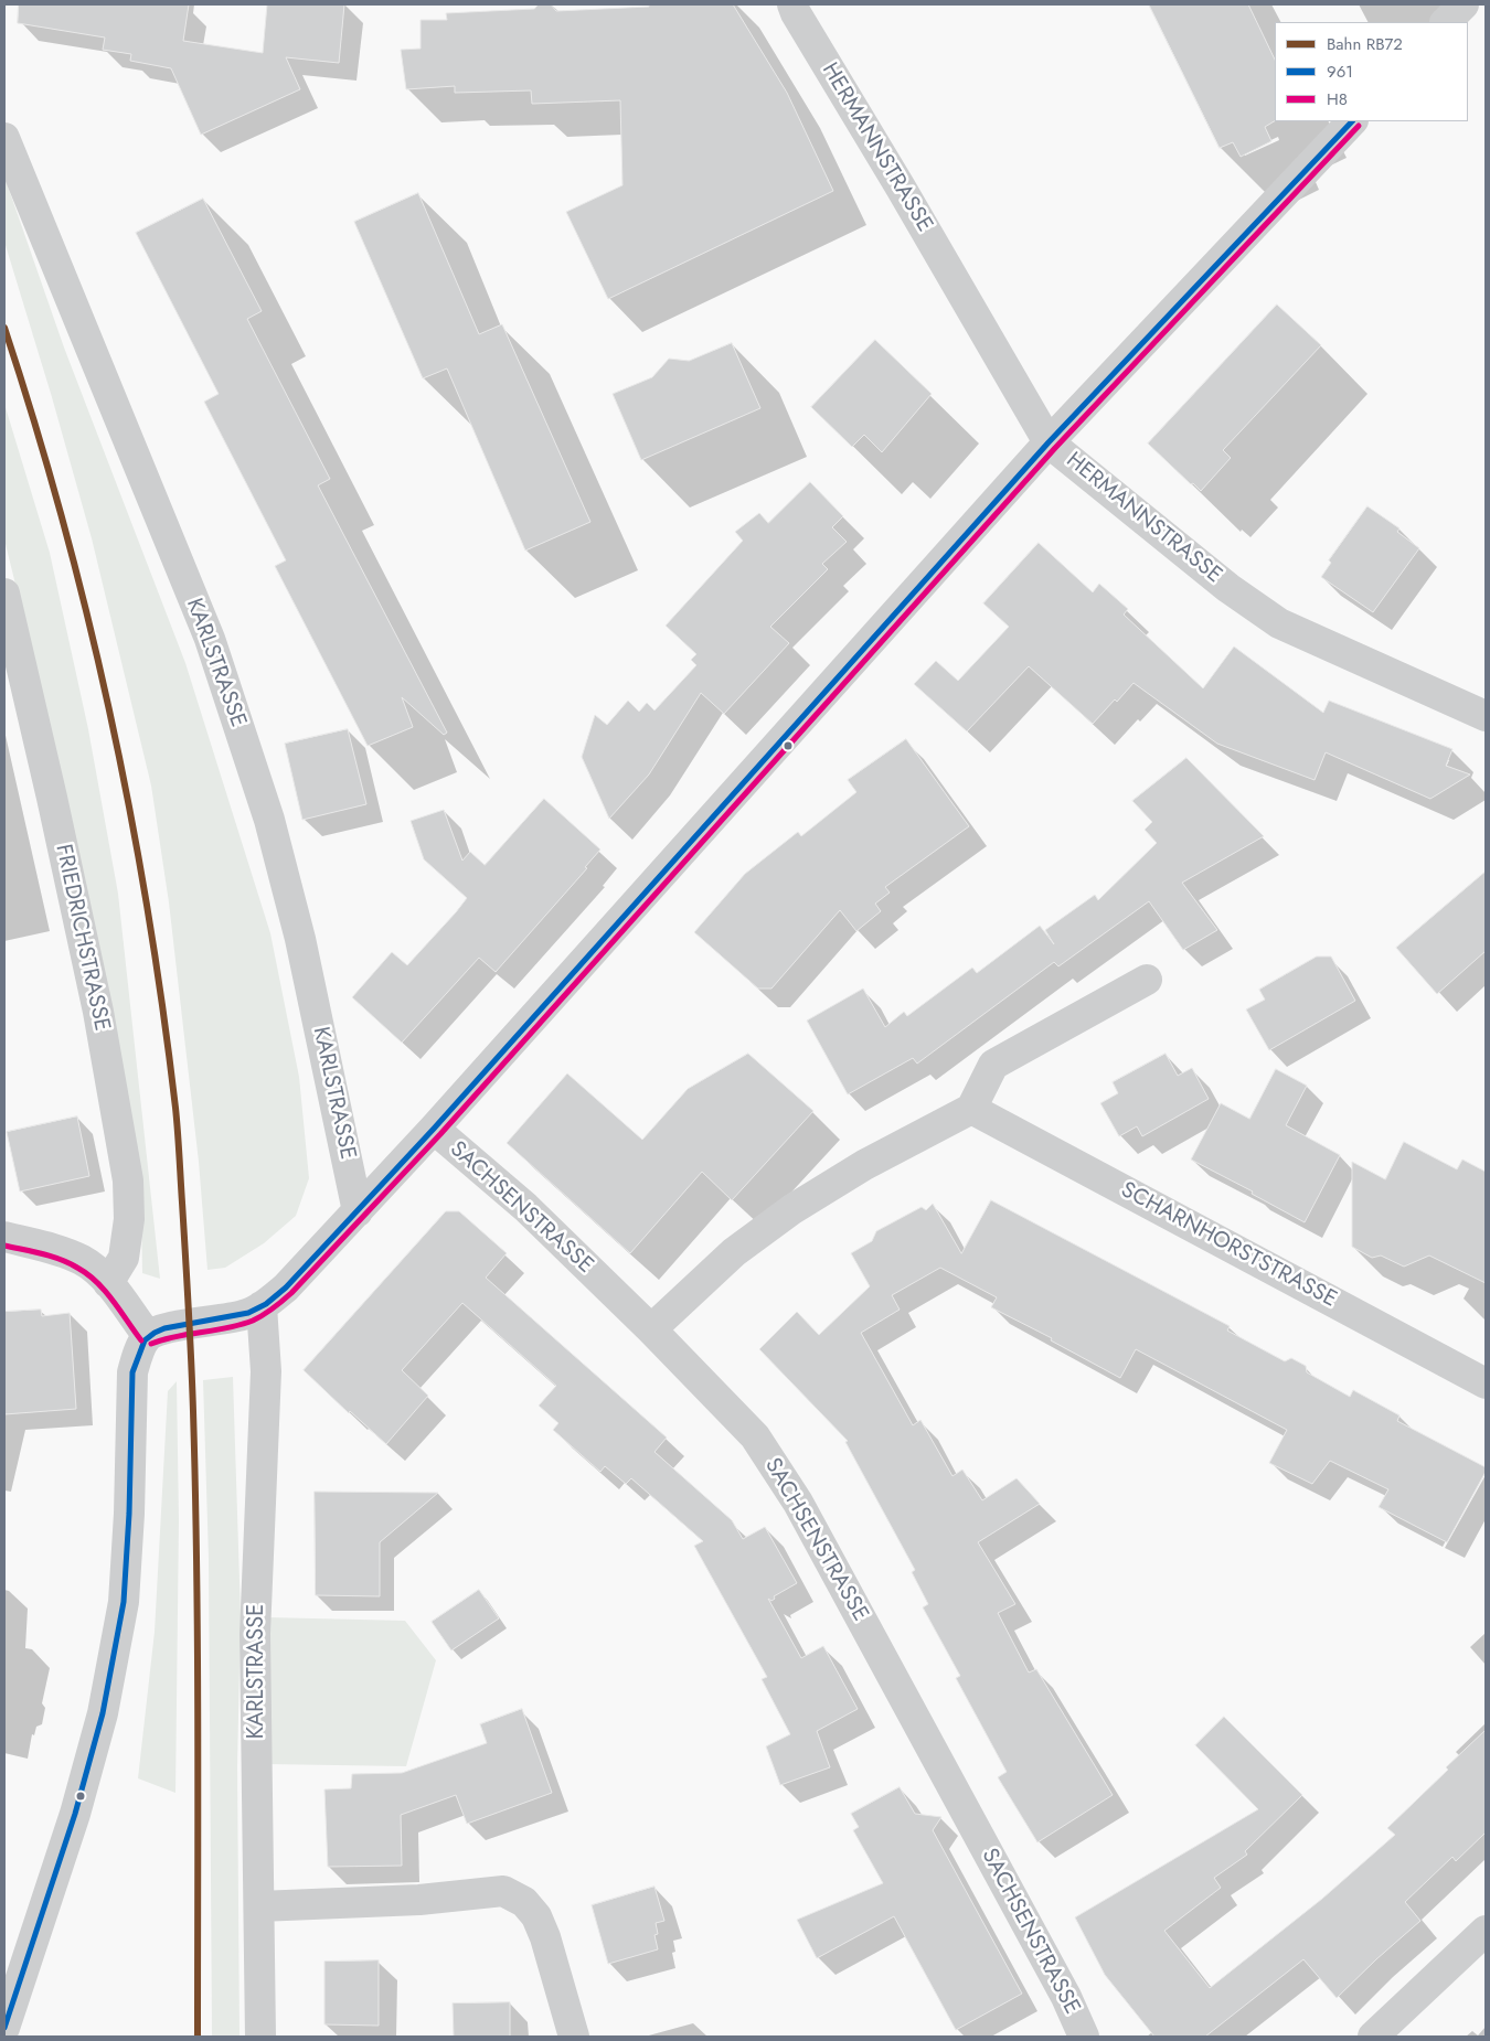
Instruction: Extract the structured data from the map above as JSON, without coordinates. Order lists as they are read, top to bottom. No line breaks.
{"streets":{"street":["HERMANNSTRASSE","KARLSTRASSE","FRIEDRICHSTRASSE","SACHSENSTRASSE","SCHARNHORSTSTRASSE"]},"lines":["transit line 961","transit line H8","rail line RB72"],"legend":["Bahn RB72","961","H8"]}
